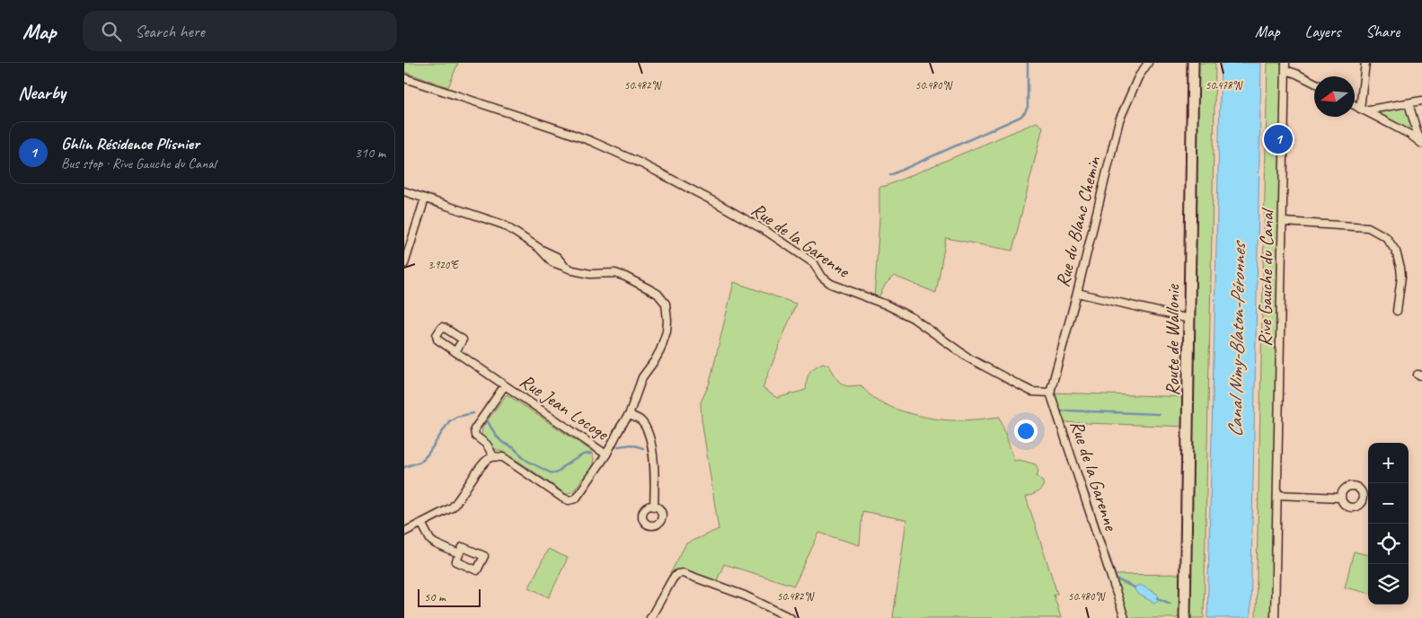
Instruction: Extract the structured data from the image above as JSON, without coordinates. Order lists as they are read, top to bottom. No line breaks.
{"streets":{"main road":["Route de Wallonie"],"street":["Rue du Blanc Chemin","Rue de la Garenne","Rive Gauche du Canal","Rue Jean Locoge"]},"crossings":[["Rue du Blanc Chemin","Rue de la Garenne"]],"water":["Canal Nimy-Blaton-Péronnes"],"scale_bar":"50 m","north":"left","page":{"header":"Map","search":"Search here","nav":["Map","Layers","Share"],"heading":"Nearby","list":[{"mark":"1","name":"Ghlin Résidence Plisnier","note":"Bus stop · Rive Gauche du Canal","value":"310 m"}],"pins":"1","map_buttons":["+","−"],"scale":"50 m"},"coordinates":["50.482°N","50.480°N","50.478°N","3.920°E"]}
